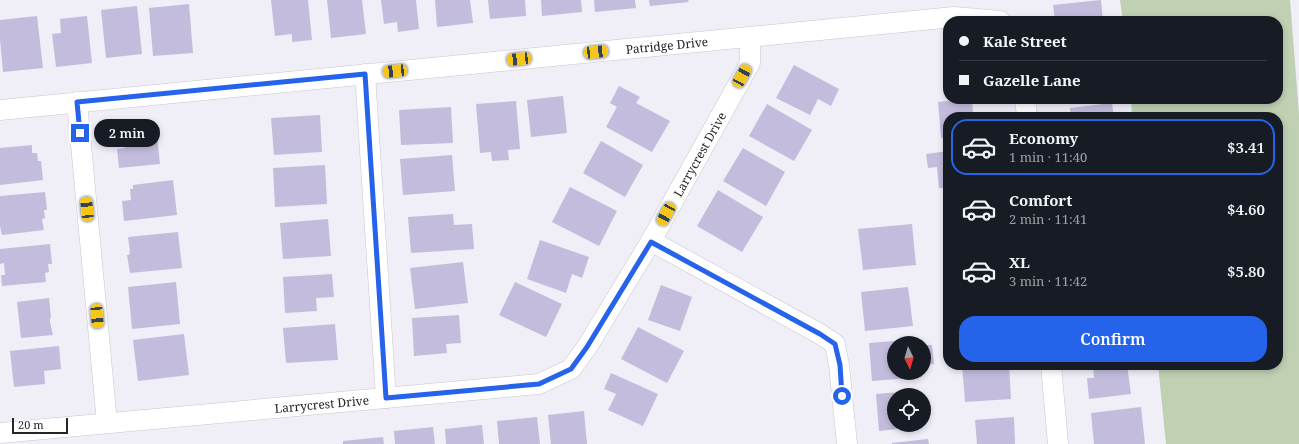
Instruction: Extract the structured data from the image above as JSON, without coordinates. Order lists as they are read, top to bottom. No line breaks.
{"streets":{"street":["Patridge Drive","Larrycrest Drive"]},"crossings":[["Patridge Drive","Larrycrest Drive"]],"scale_bar":"20 m","north":"bottom","page":{"banner":["Kale Street","Gazelle Lane"],"bubble":"2 min","list":[{"name":"Economy","note":"1 min · 11:40","value":"$3.41"},{"name":"Comfort","note":"2 min · 11:41","value":"$4.60"},{"name":"XL","note":"3 min · 11:42","value":"$5.80"}],"buttons":"Confirm","scale":"20 m"}}
